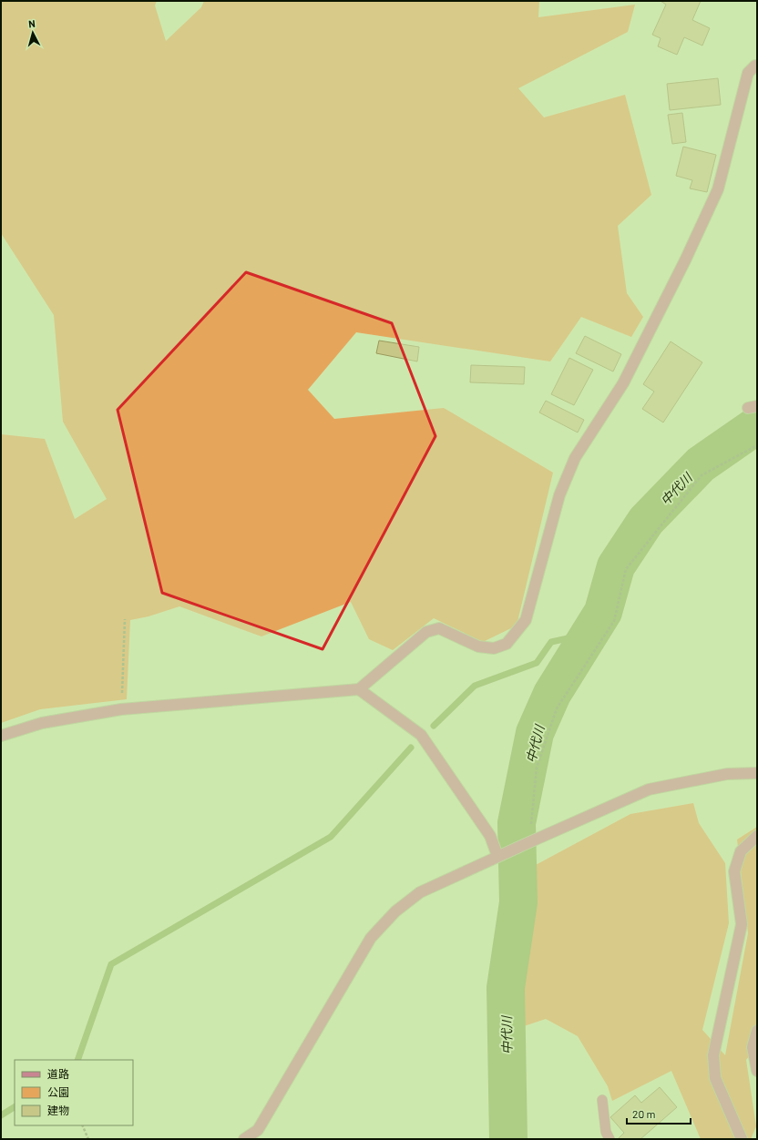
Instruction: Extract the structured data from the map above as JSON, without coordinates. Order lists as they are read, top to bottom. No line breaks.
{"water":["中代川"],"legend":["道路","公園","建物"],"scale_bar":"20 m","north":"top"}
